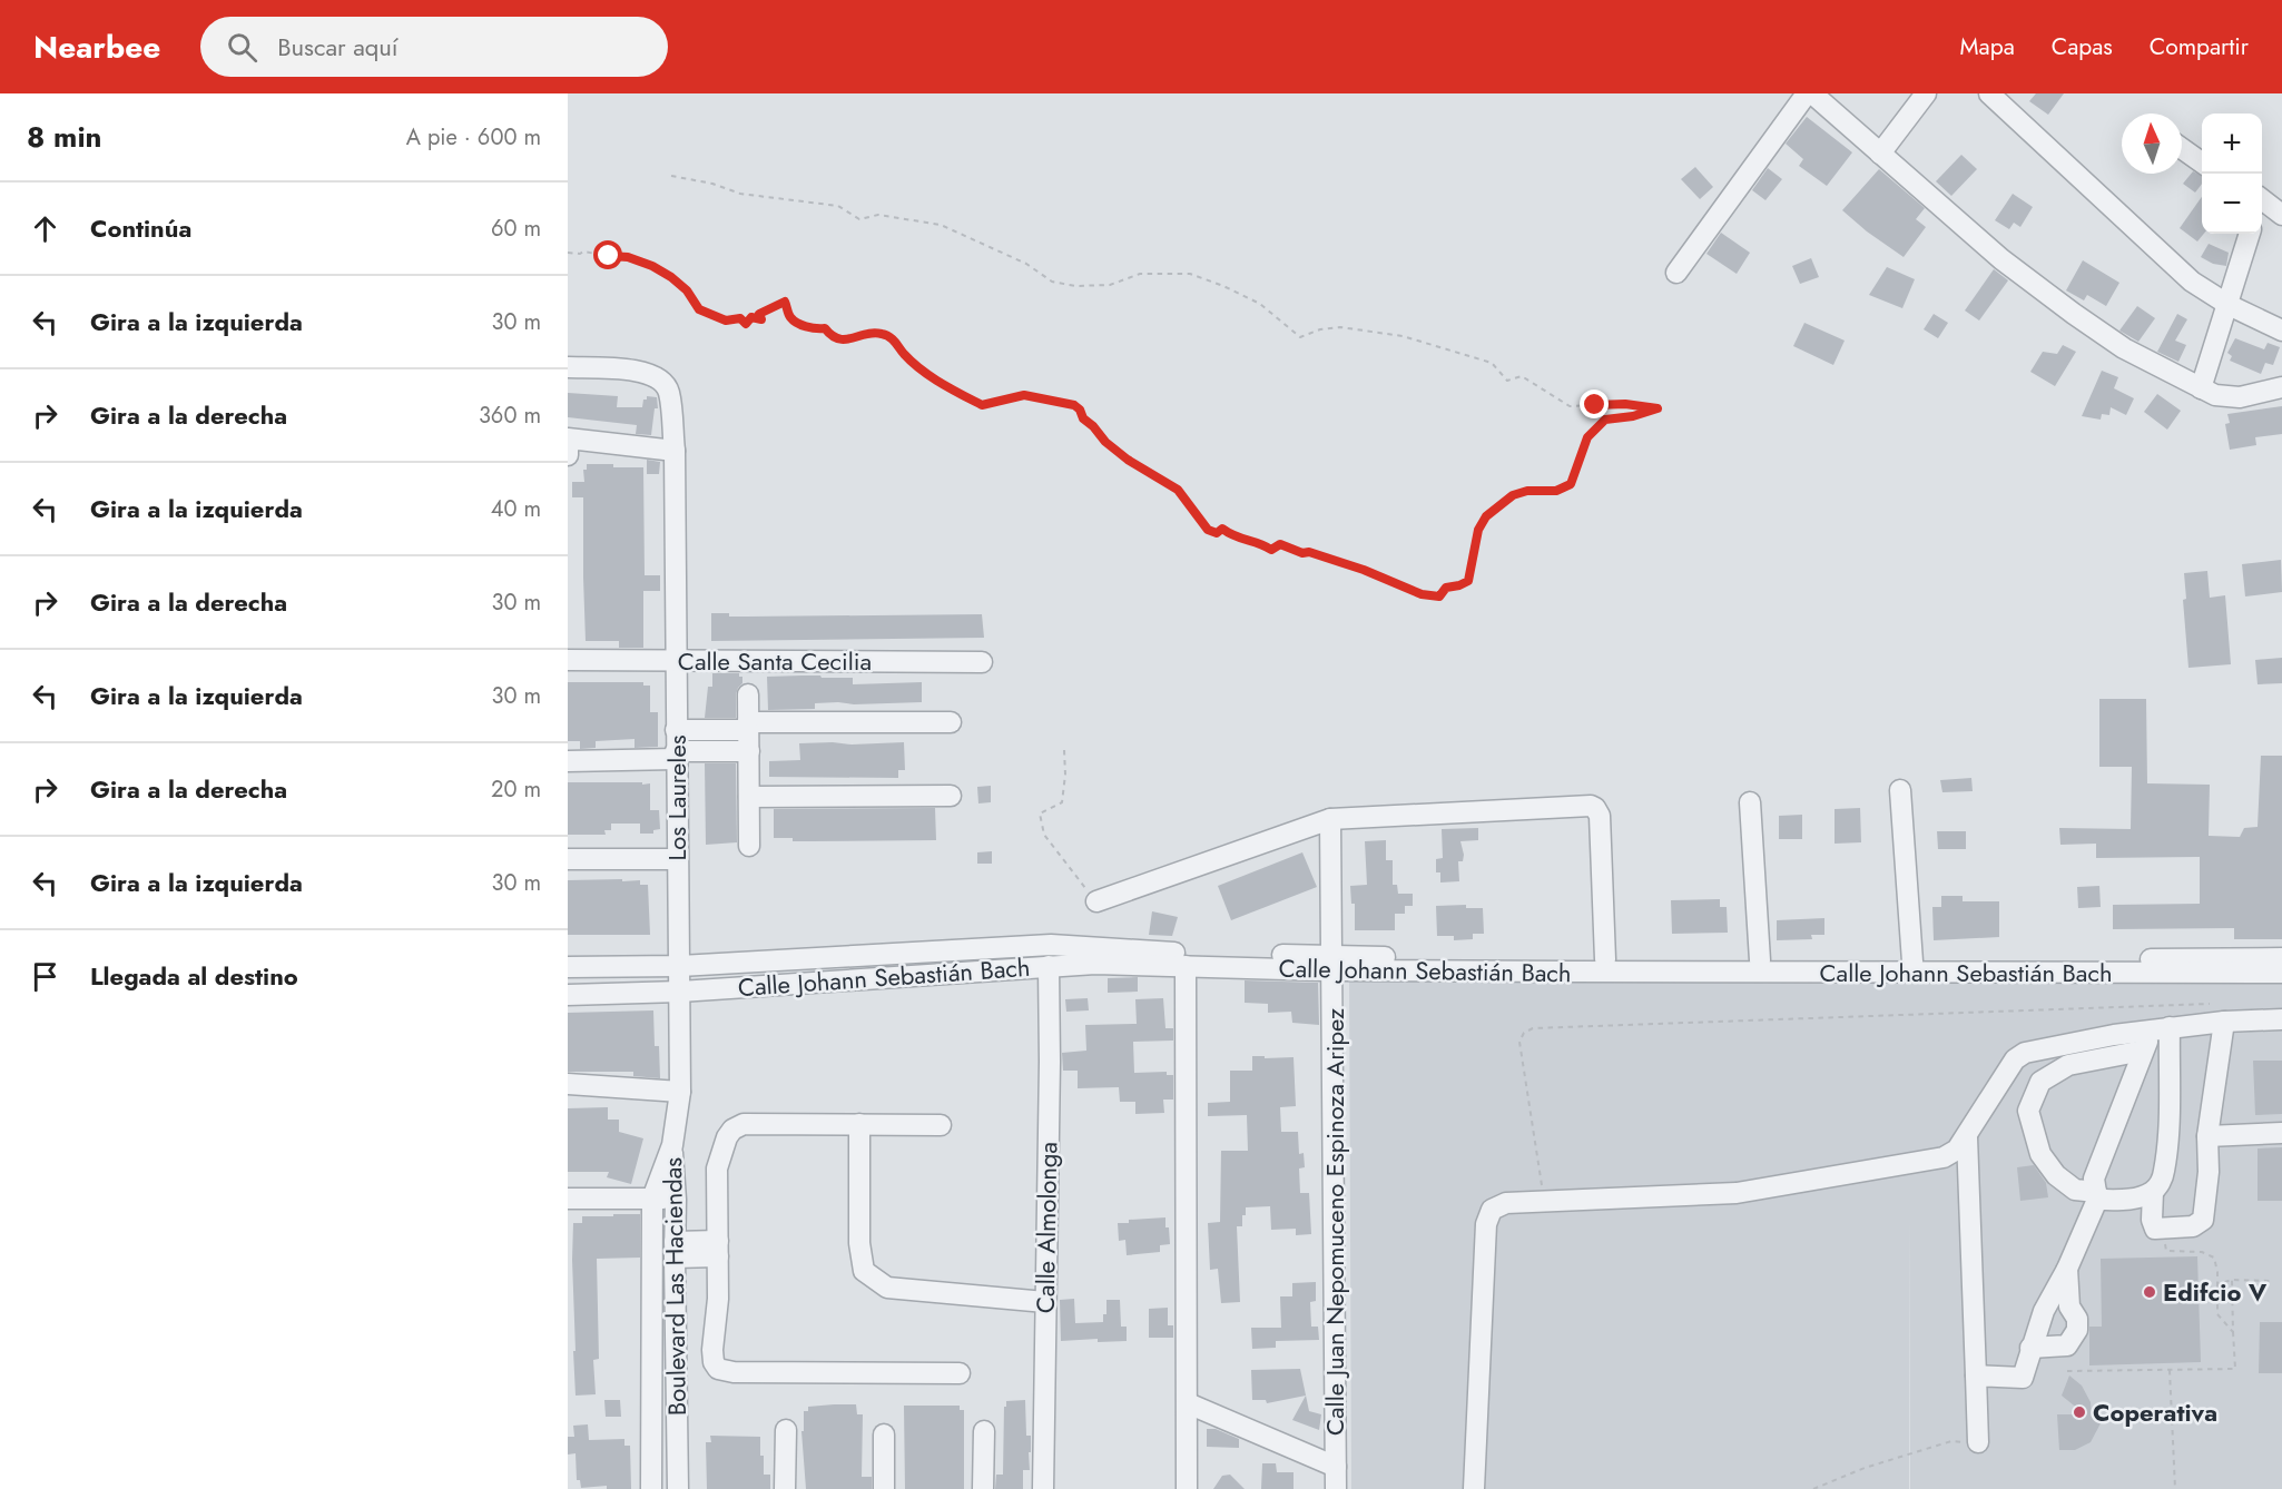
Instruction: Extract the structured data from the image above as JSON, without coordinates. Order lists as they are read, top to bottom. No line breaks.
{"streets":{"street":["Calle Santa Cecilia","Los Laureles","Calle Johann Sebastián Bach","Calle Juan Nepomuceno Espinoza Aripez","Calle Almolonga","Boulevard Las Haciendas"]},"crossings":[["Calle Santa Cecilia","Los Laureles"],["Los Laureles","Calle Johann Sebastián Bach"],["Los Laureles","Boulevard Las Haciendas"],["Calle Johann Sebastián Bach","Calle Juan Nepomuceno Espinoza Aripez"],["Calle Johann Sebastián Bach","Calle Almolonga"]],"places":["Edifcio V","Coperativa"],"north":"top","page":{"header":"Nearbee","search":"Buscar aquí","nav":["Mapa","Capas","Compartir"],"heading":["8 min","A pie · 600 m"],"map_buttons":["+","−"],"list":[["Continúa","60 m"],["Gira a la izquierda","30 m"],["Gira a la derecha","360 m"],["Gira a la izquierda","40 m"],["Gira a la derecha","30 m"],["Gira a la izquierda","30 m"],["Gira a la derecha","20 m"],["Gira a la izquierda","30 m"],"Llegada al destino"]}}
